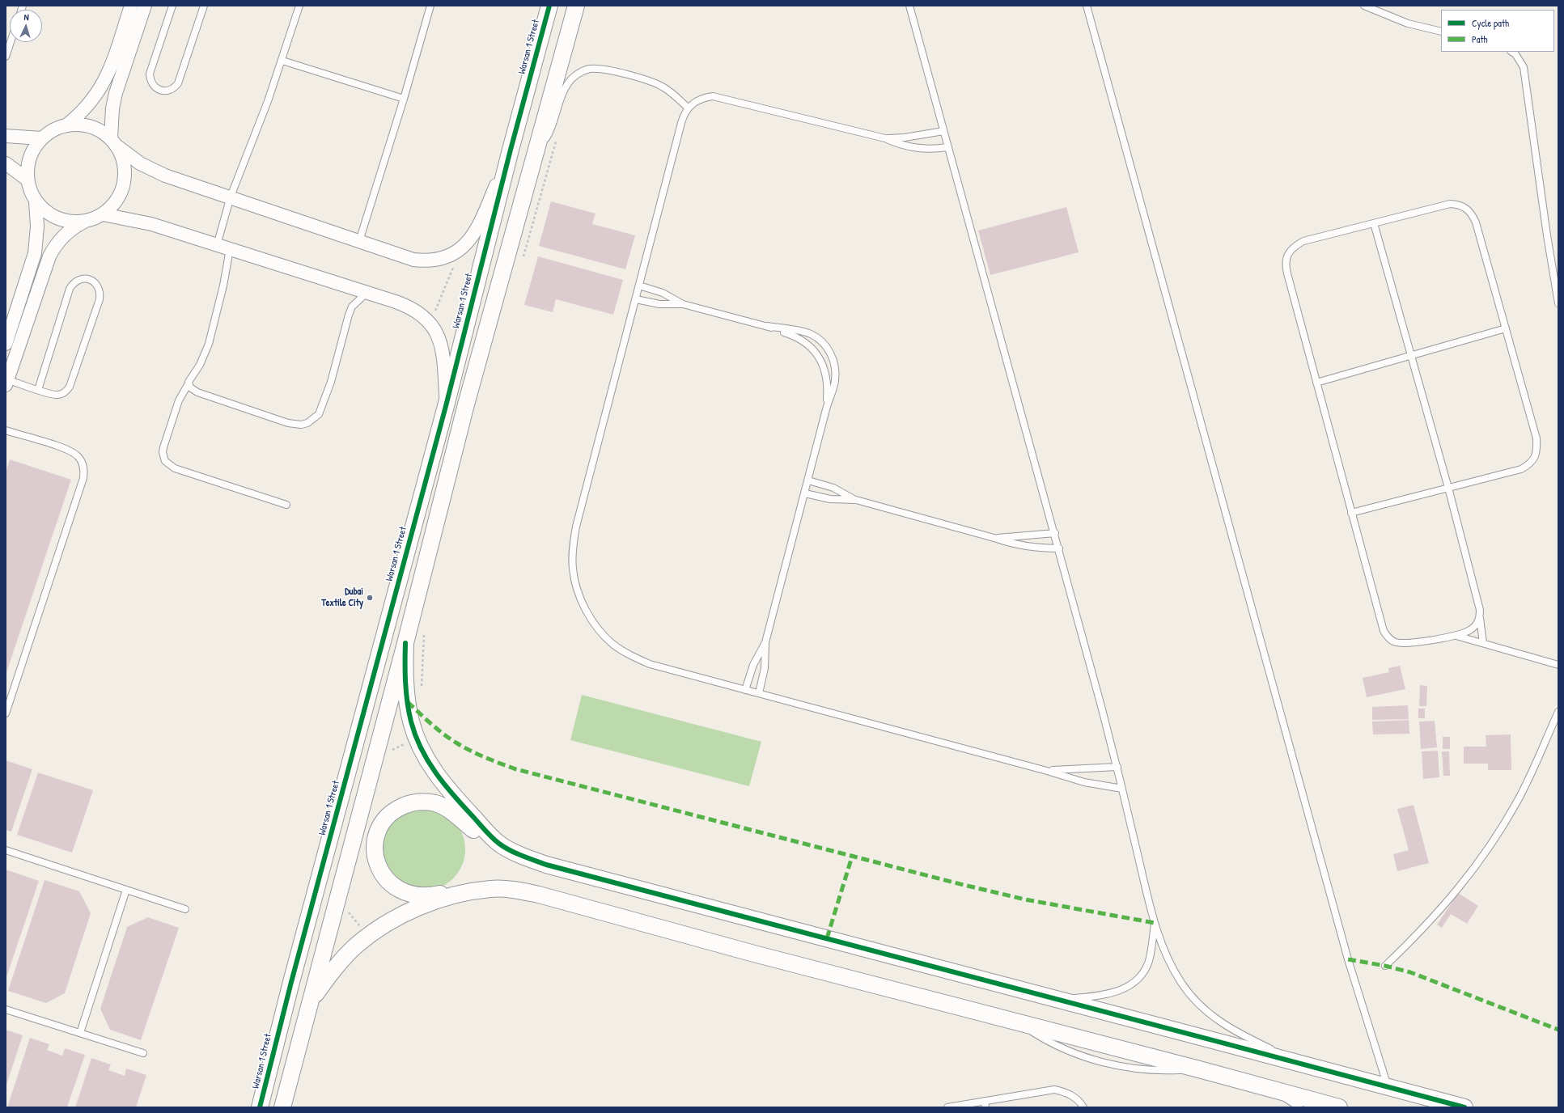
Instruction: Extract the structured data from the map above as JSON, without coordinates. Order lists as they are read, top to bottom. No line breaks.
{"streets":{"street":["Warsan 1 Street"]},"places":["Dubai Textile City"],"legend":["Cycle path","Path"],"north":"top"}
